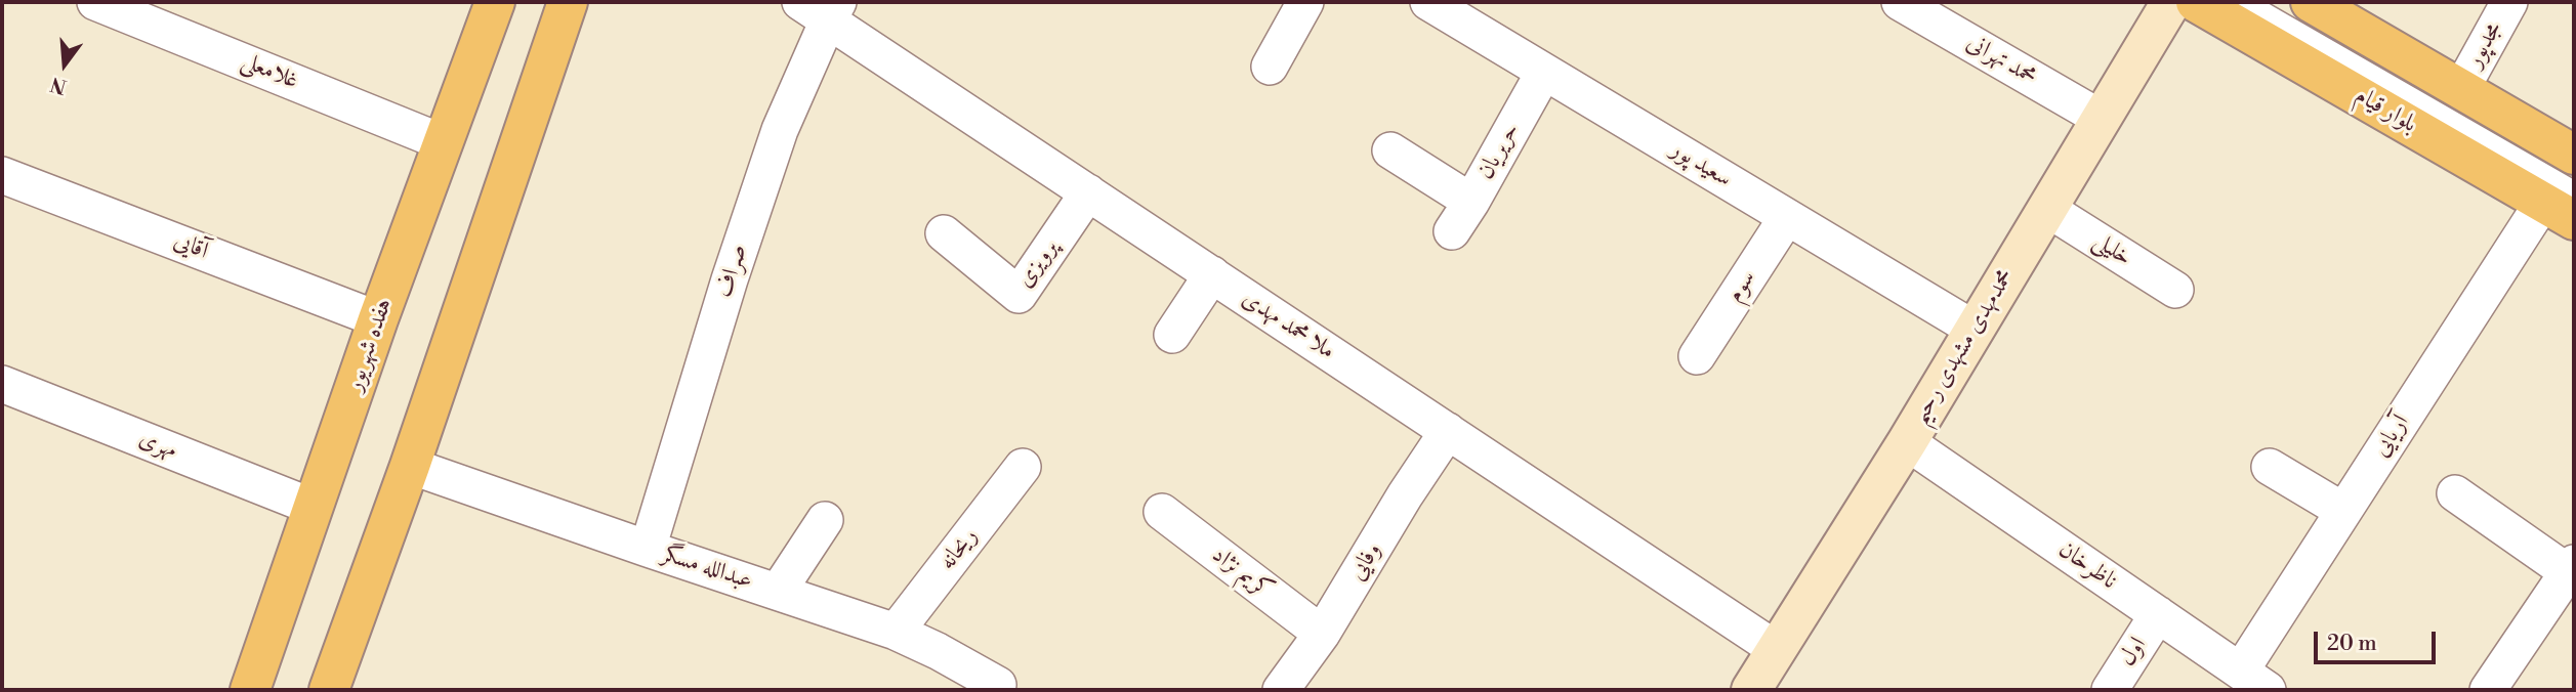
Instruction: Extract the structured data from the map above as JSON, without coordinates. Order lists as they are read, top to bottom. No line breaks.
{"streets":{"main road":["بلوار قیام","هفده شهریور","محمدمهدی مشهدی رحیم"],"street":["مجدپور","محمد تهرانی","غلامعلی","حریریان","سعید پور","آقایی","خلیلی","پرویزی","صراف","سوم","ملا محمد مهدی","آریایی","مهری","ریحانه","وفایی","ناظرخان","عبدالله مسگر","کریم نژاد","اول"]},"crossings":[["محمد تهرانی","محمدمهدی مشهدی رحیم"],["غلامعلی","هفده شهریور"],["بلوار قیام","آریایی"],["حریریان","سعید پور"],["سعید پور","سوم"],["سعید پور","محمدمهدی مشهدی رحیم"],["آقایی","هفده شهریور"],["خلیلی","محمدمهدی مشهدی رحیم"],["پرویزی","ملا محمد مهدی"],["صراف","ملا محمد مهدی"],["صراف","عبدالله مسگر"],["ملا محمد مهدی","محمدمهدی مشهدی رحیم"],["ملا محمد مهدی","وفایی"],["هفده شهریور","مهری"],["محمدمهدی مشهدی رحیم","ناظرخان"],["آریایی","ناظرخان"],["ریحانه","عبدالله مسگر"],["وفایی","کریم نژاد"],["ناظرخان","اول"]],"scale_bar":"20 m","north":"bottom"}
